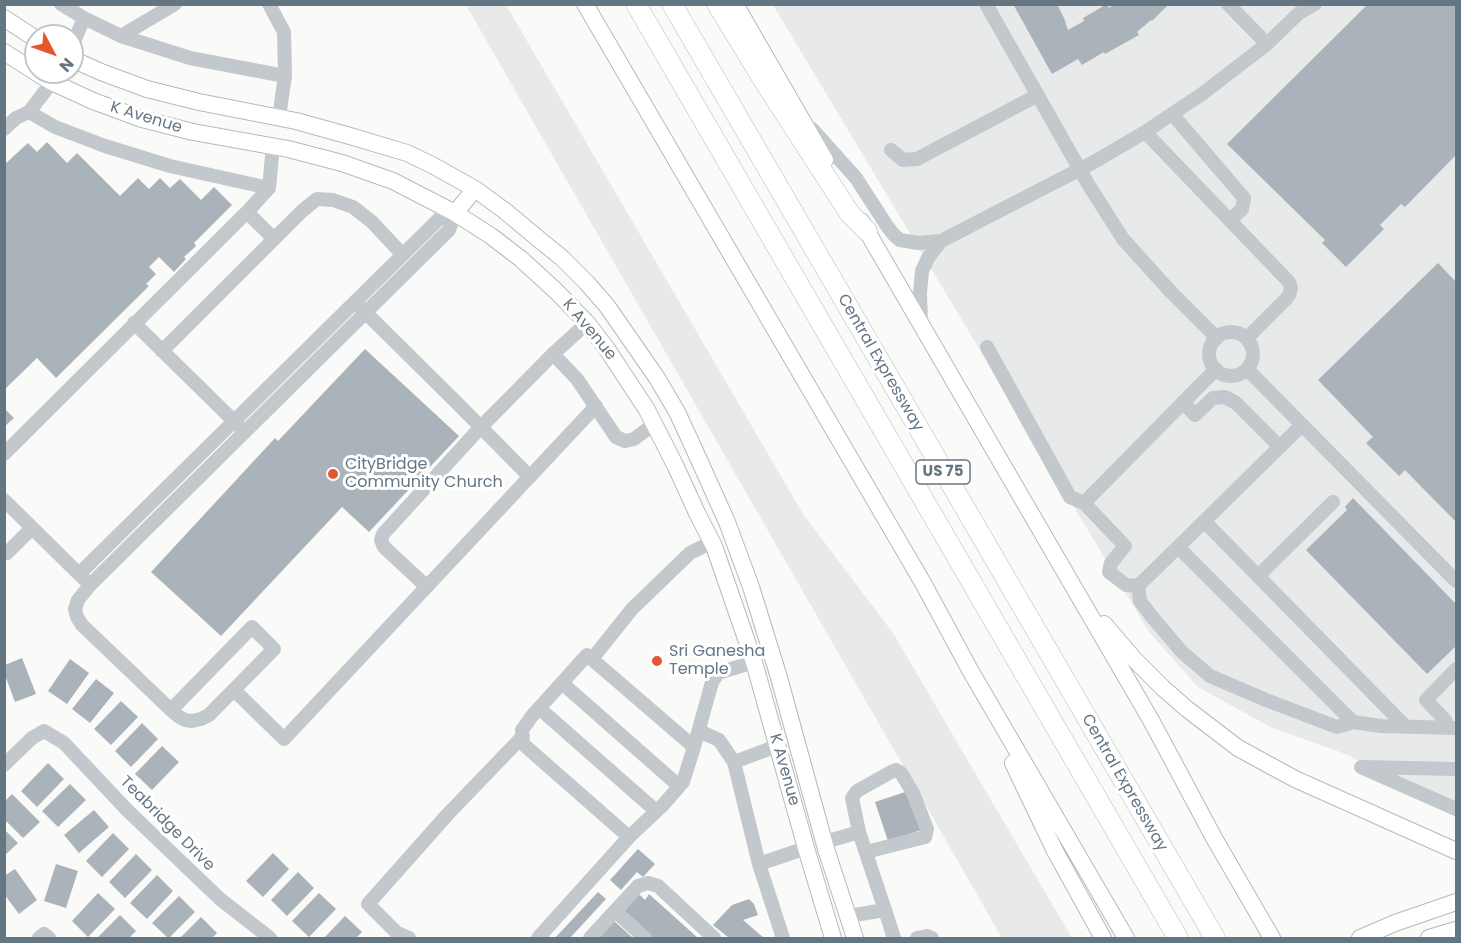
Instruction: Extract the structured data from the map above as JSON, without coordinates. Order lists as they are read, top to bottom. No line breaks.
{"streets":{"highway":["Central Expressway","US 75"],"main road":["K Avenue"],"street":["Teabridge Drive"]},"places":["CityBridge Community Church","Sri Ganesha Temple"],"north":"bottom right"}
